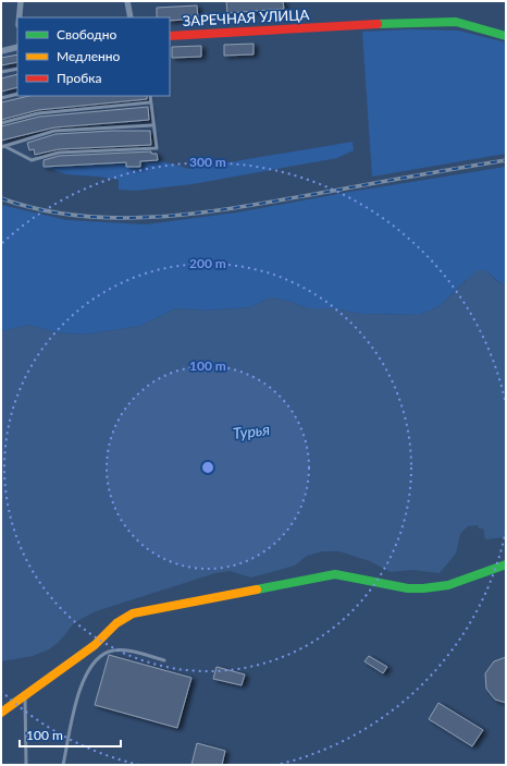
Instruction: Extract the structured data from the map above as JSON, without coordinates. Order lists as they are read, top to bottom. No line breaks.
{"streets":{"street":["ЗАРЕЧНАЯ УЛИЦА"]},"water":["Турья"],"legend":["Свободно","Медленно","Пробка"],"scale_bar":"100 m","rings":["300 m","200 m","100 m"]}
